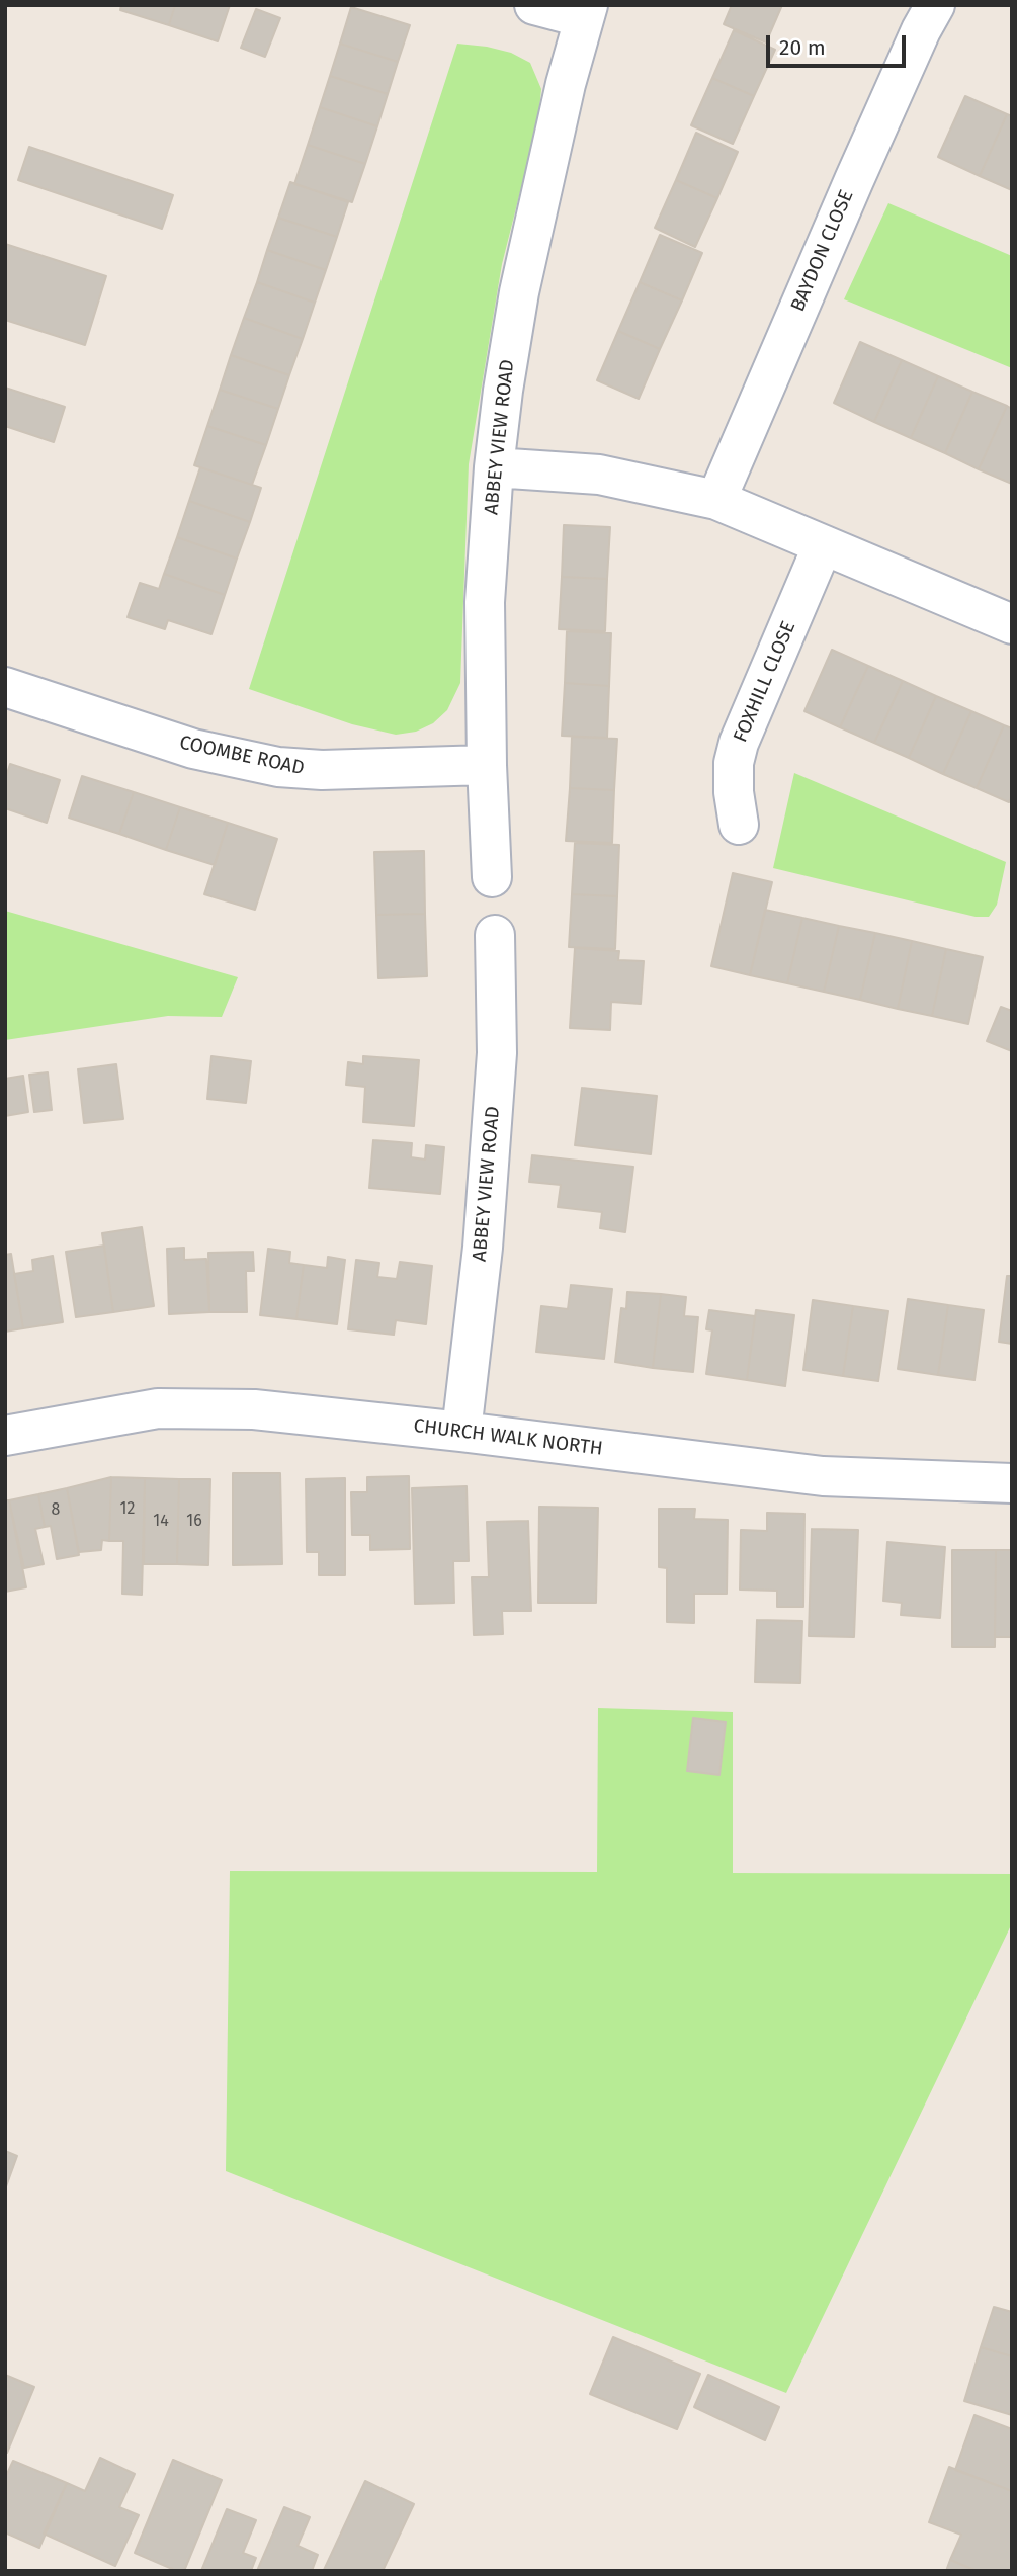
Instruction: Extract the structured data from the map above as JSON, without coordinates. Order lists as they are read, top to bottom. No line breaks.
{"streets":{"street":["BAYDON CLOSE","ABBEY VIEW ROAD","FOXHILL CLOSE","COOMBE ROAD","CHURCH WALK NORTH"]},"crossings":[["ABBEY VIEW ROAD","COOMBE ROAD"],["ABBEY VIEW ROAD","CHURCH WALK NORTH"]],"house_numbers":["12","8","14","16"],"scale_bar":"20 m"}
